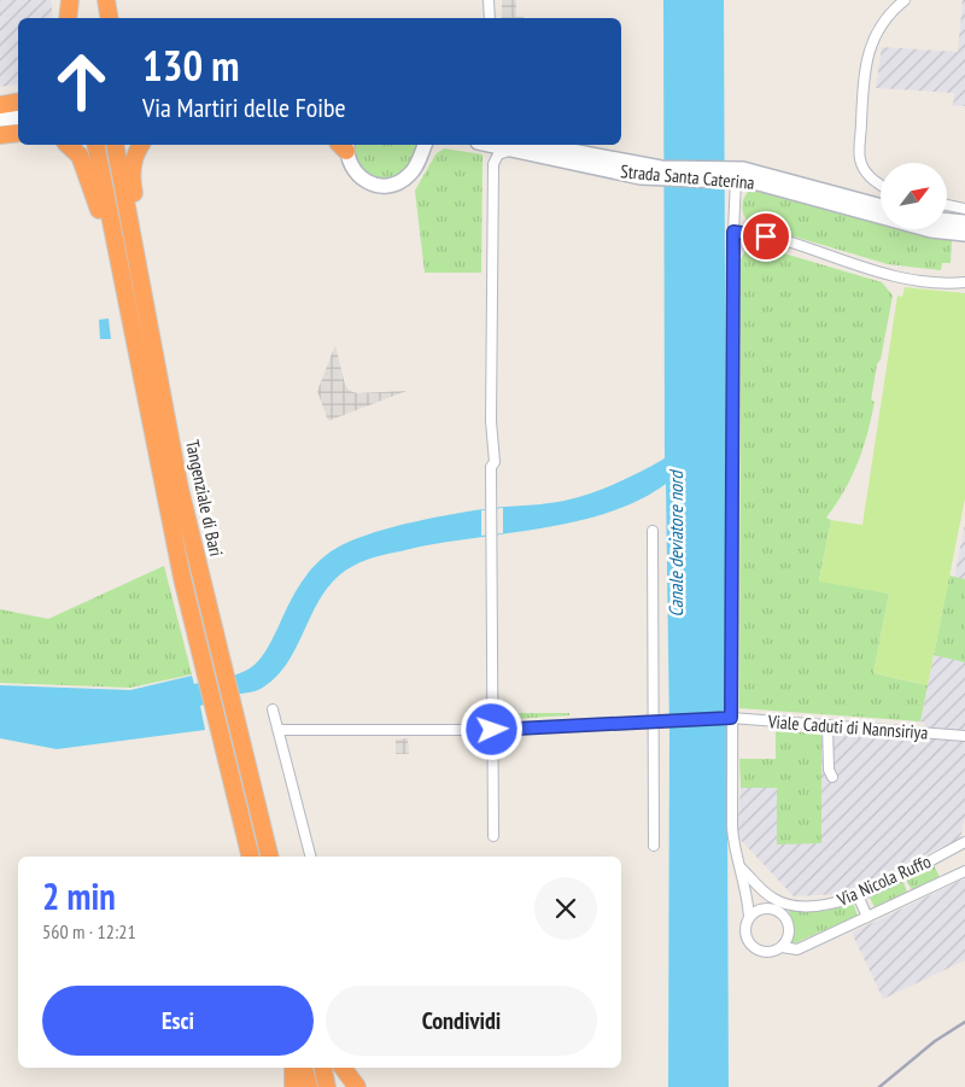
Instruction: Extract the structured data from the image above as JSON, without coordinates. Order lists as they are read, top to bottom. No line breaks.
{"streets":{"highway":["Tangenziale di Bari"],"street":["Strada Santa Caterina","Viale Caduti di Nannsiriya","Via Nicola Ruffo"]},"water":["Canale deviatore nord"],"north":"top right","page":{"turn":["130 m","Via Martiri delle Foibe"],"heading":["2 min","560 m · 12:21"],"buttons":["Esci","Condividi"]}}
